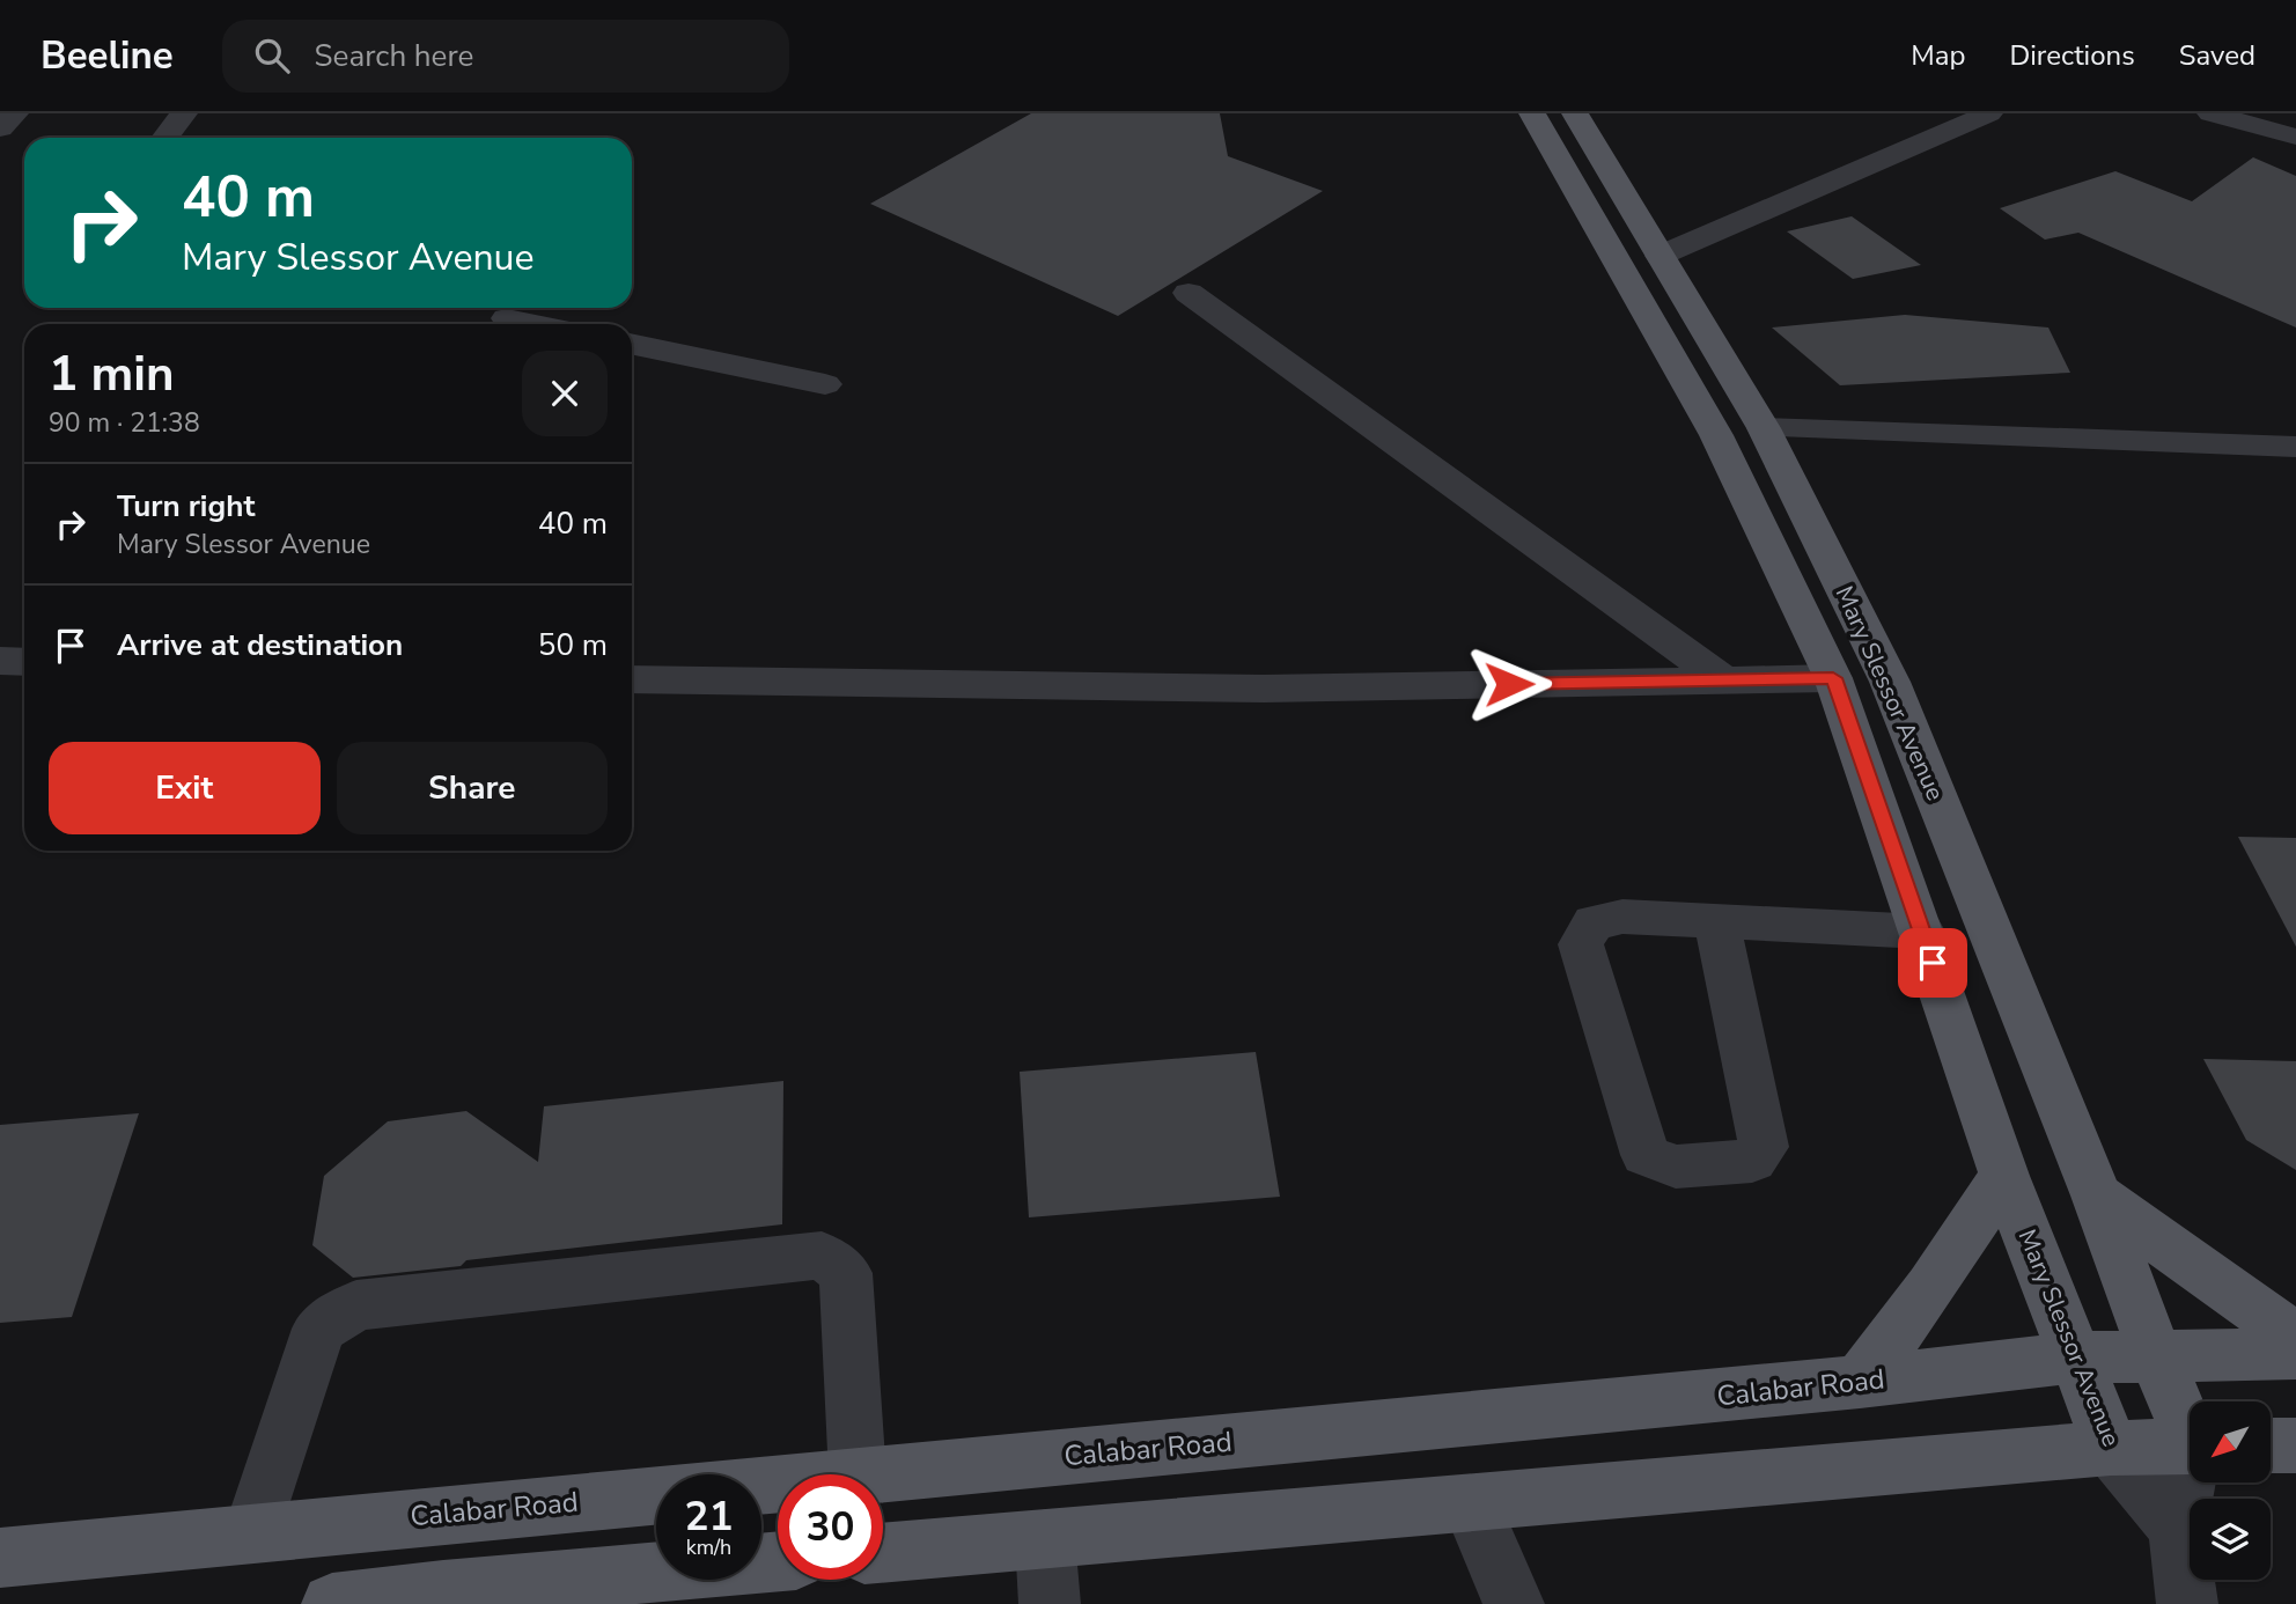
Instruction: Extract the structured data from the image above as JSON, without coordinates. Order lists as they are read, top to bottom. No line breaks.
{"streets":{"main road":["Mary Slessor Avenue","Calabar Road"]},"crossings":[["Mary Slessor Avenue","Calabar Road"]],"north":"bottom left","page":{"header":"Beeline","search":"Search here","nav":["Map","Directions","Saved"],"turn":["40 m","Mary Slessor Avenue"],"heading":["1 min","90 m · 21:38"],"list":[{"name":"Turn right","note":"Mary Slessor Avenue","value":"40 m"},{"name":"Arrive at destination","value":"50 m"}],"buttons":["Exit","Share"],"speed":"21 km/h","limit":"30"}}
